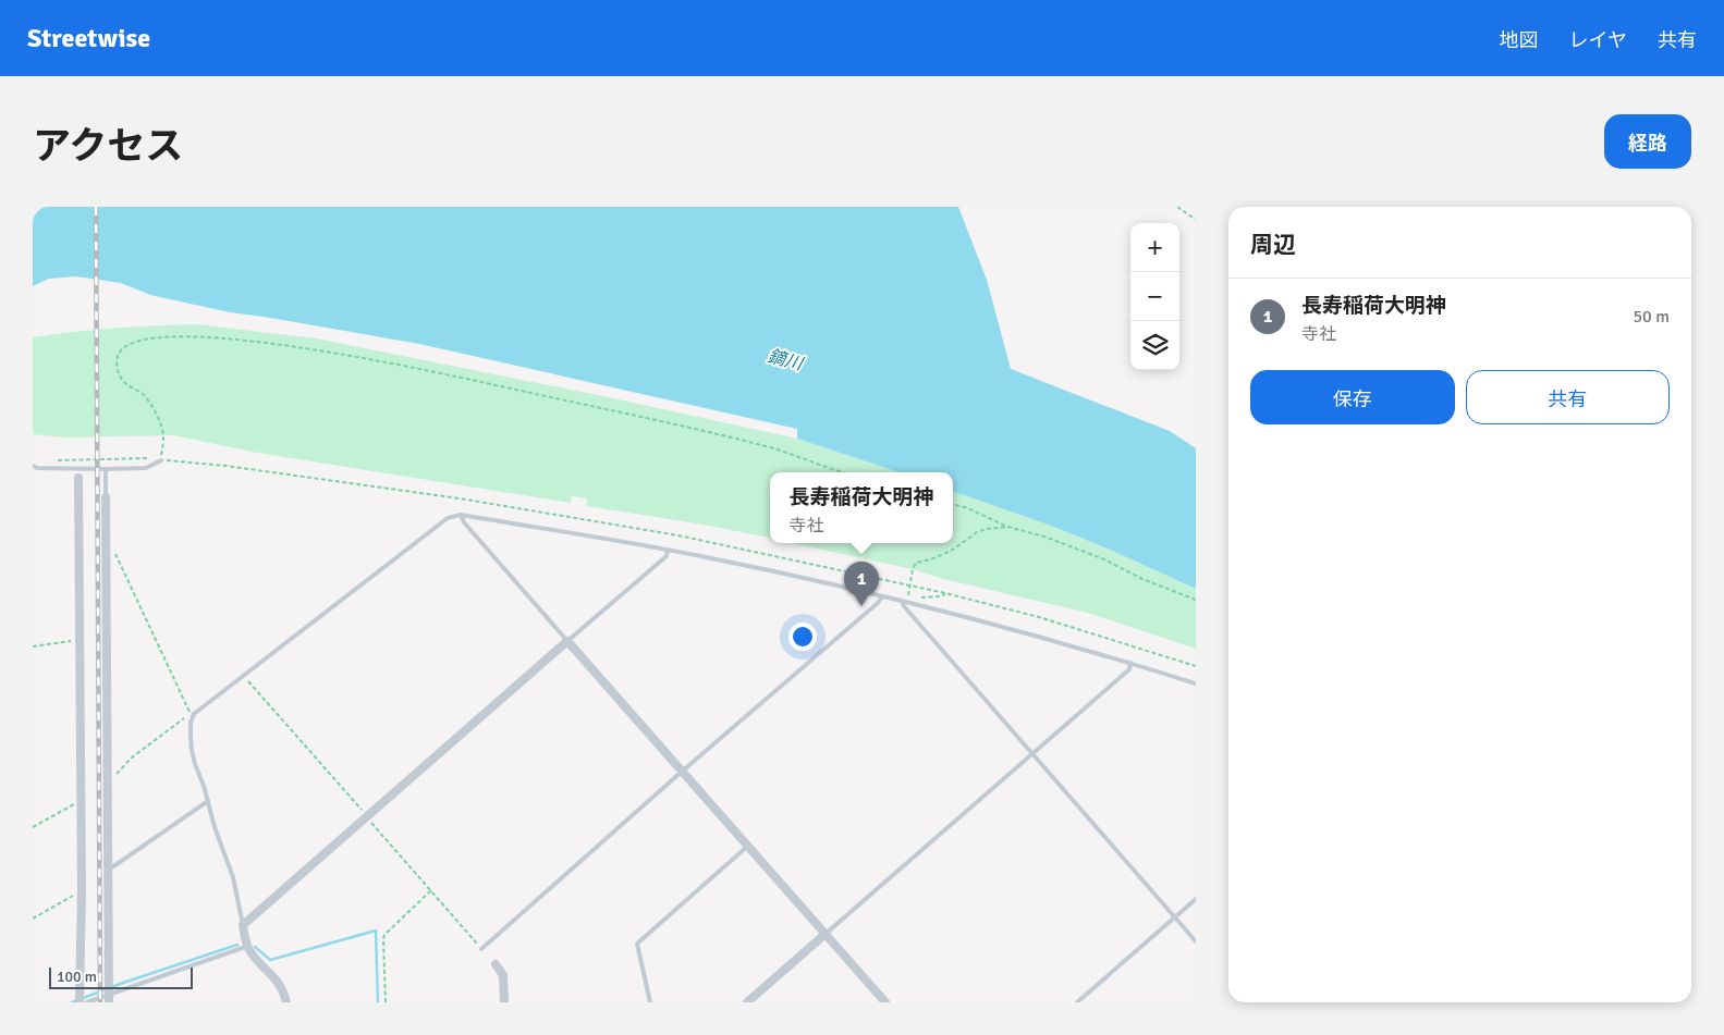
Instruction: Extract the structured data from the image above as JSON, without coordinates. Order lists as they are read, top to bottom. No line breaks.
{"water":["鏑川"],"scale_bar":"100 m","page":{"header":"Streetwise","nav":["地図","レイヤ","共有"],"title":"アクセス","buttons":["経路",["保存","共有"]],"heading":"周辺","map_buttons":["+","−"],"list":[{"mark":"1","name":"長寿稲荷大明神","note":"寺社","value":"50 m"}],"popup":["長寿稲荷大明神","寺社"],"pins":"1","scale":"100 m"}}
